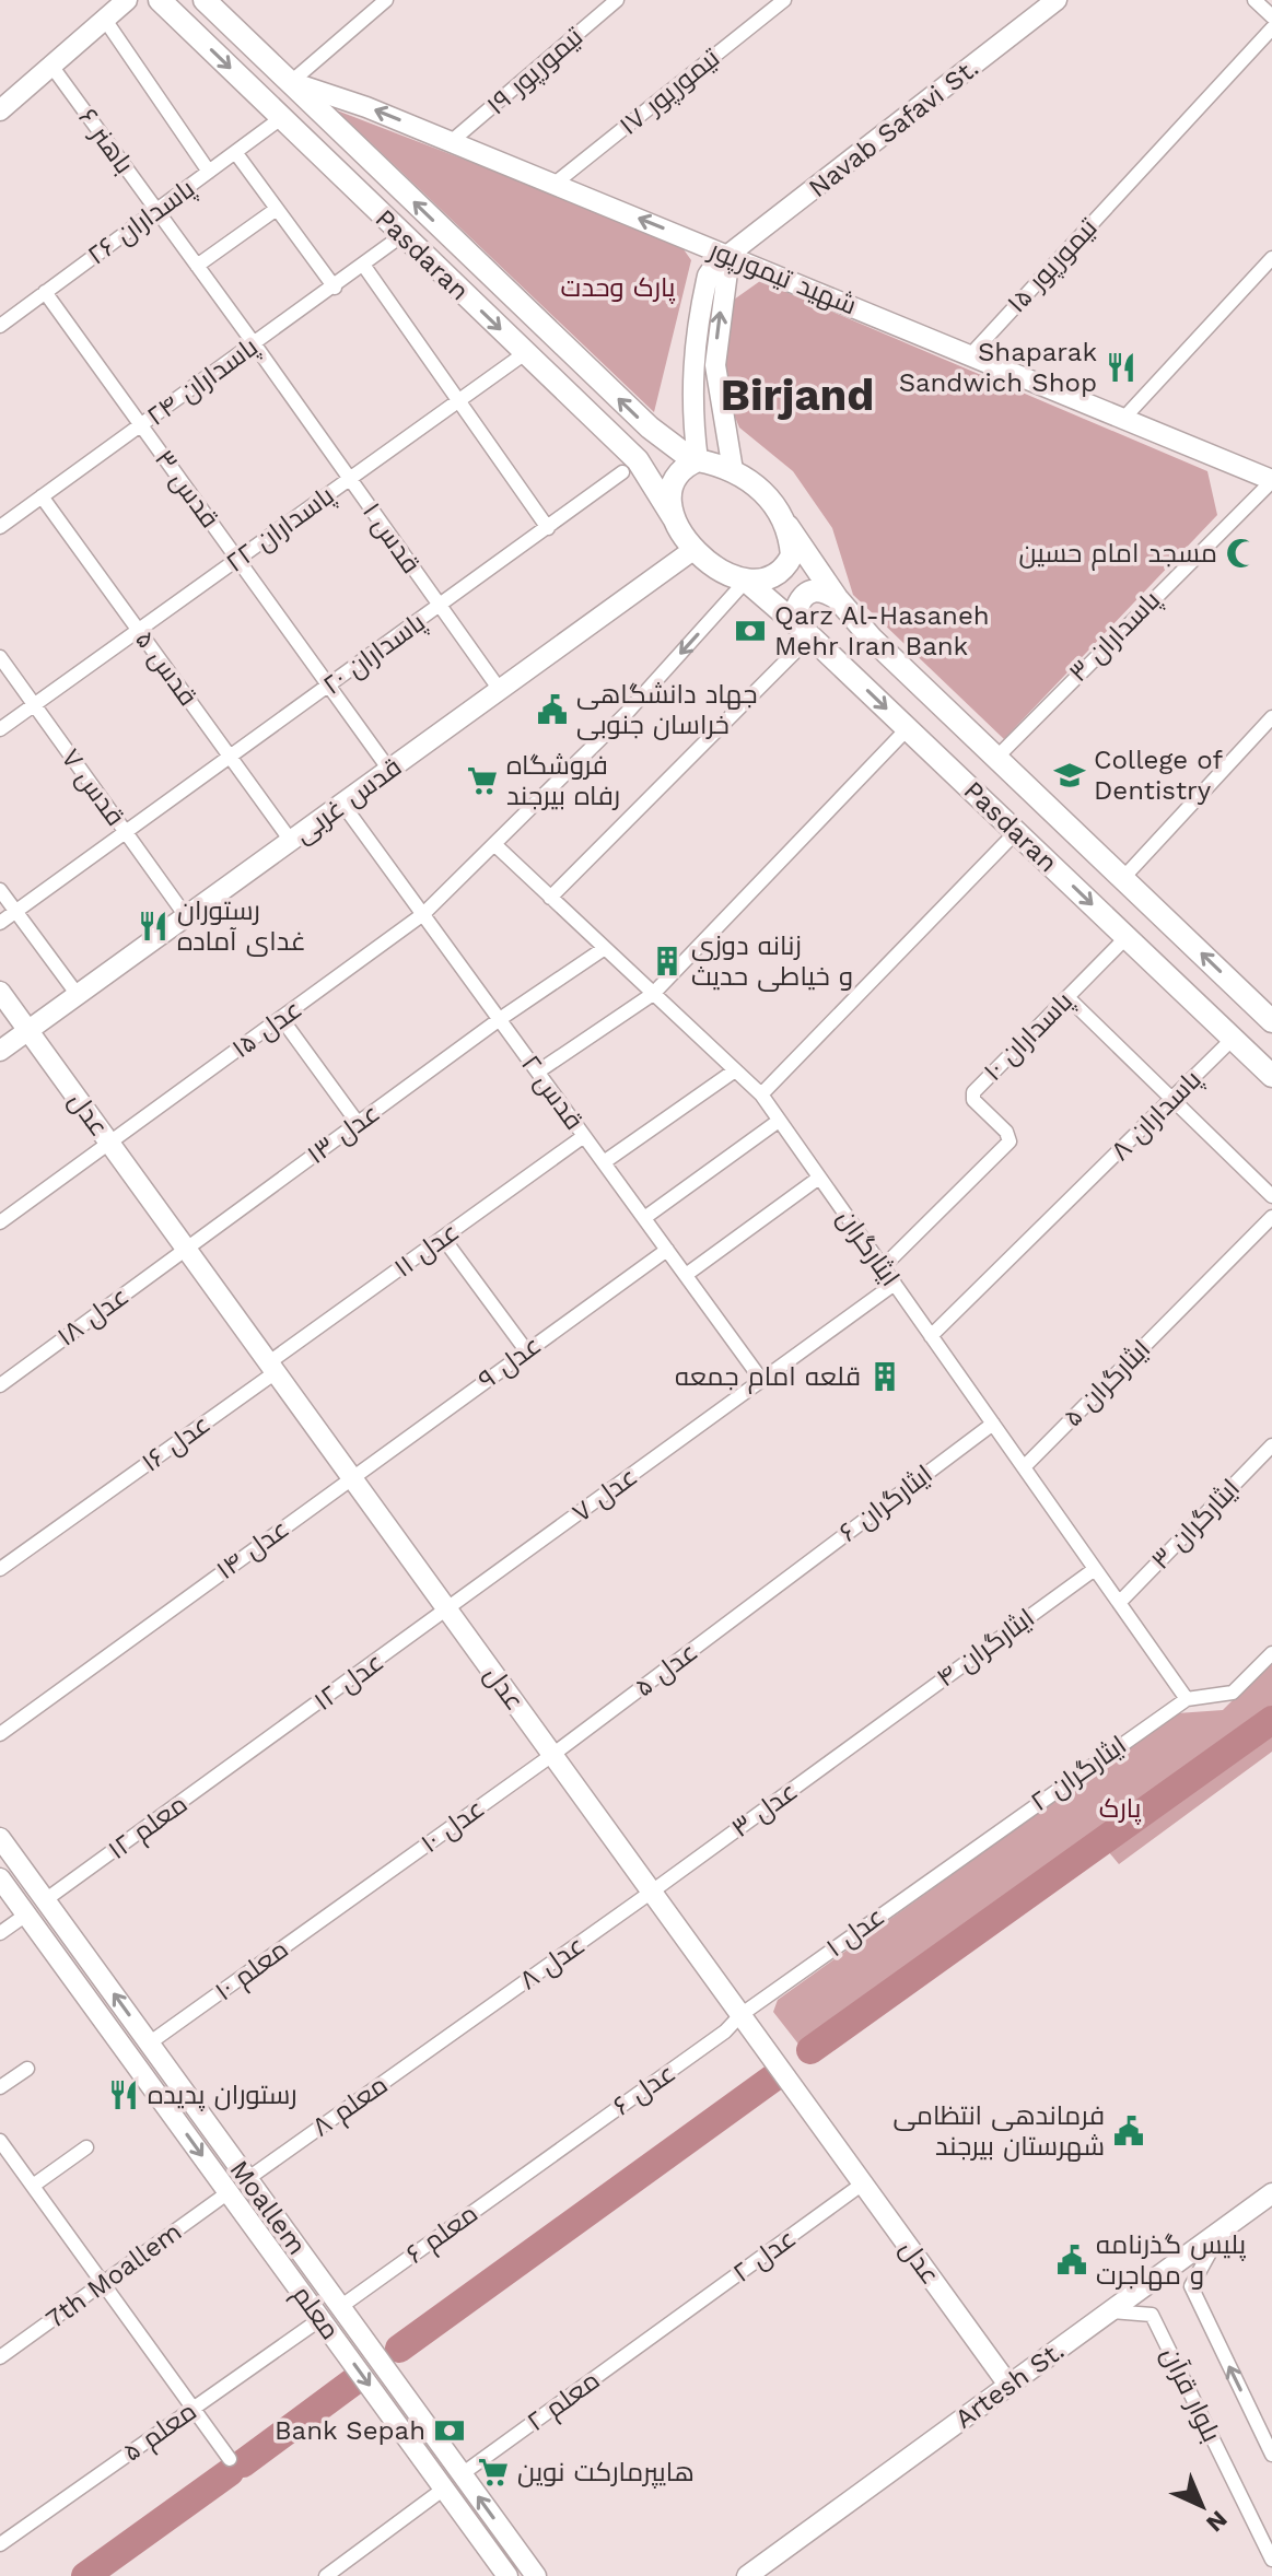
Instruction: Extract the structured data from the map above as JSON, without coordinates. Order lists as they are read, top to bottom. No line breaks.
{"streets":{"main road":["Pasdaran"],"street":["تیمورپور ۱۹","تیمورپور ۱۷","Navab Safavi St.","باهنر ۶","پاسداران ۲۶","تیمورپور ۱۵","شهید تیمورپور","پاسداران ۲۴","قدس ۳","پاسداران ۲۲","قدس ۱","پاسداران ۳","پاسداران ۲۰","قدس ۵","قدس ۷","قدس غربی","عدل ۱۵","پاسداران ۱۰","قدس ۲","عدل","پاسداران ۸","عدل ۱۳","ایثارگران","عدل ۱۱","عدل ۱۸","عدل ۹","ایثارگران ۵","عدل ۱۶","عدل ۷","ایثارگران ۶","ایثارگران ۳","عدل ۱۴","ایثارگران ۴","عدل ۵","عدل ۱۲","ایثارگران ۲","عدل ۳","عدل ۱۰","معلم ۱۲","عدل ۱","عدل ۸","معلم ۱۰","عدل ۶","معلم ۸","Moallem","معلم ۶","عدل ۲","7th Moallem","معلم","Artesh St.","بلوار قرآن","معلم ۲","معلم ۵"]},"crossings":[["تیمورپور ۱۹","شهید تیمورپور"],["تیمورپور ۱۷","شهید تیمورپور"],["Navab Safavi St.","Pasdaran"],["Navab Safavi St.","شهید تیمورپور"],["Navab Safavi St.","قدس غربی"],["Navab Safavi St.","عدل ۱۵"],["باهنر ۶","پاسداران ۲۶"],["باهنر ۶","پاسداران ۲۴"],["باهنر ۶","قدس ۱"],["پاسداران ۲۶","Pasdaran"],["پاسداران ۲۶","قدس ۳"],["Pasdaran","شهید تیمورپور"],["Pasdaran","پاسداران ۲۴"],["Pasdaran","پاسداران ۲۲"],["Pasdaran","پاسداران ۳"],["Pasdaran","قدس غربی"],["Pasdaran","عدل ۱۵"],["Pasdaran","پاسداران ۱۰"],["Pasdaran","پاسداران ۸"],["تیمورپور ۱۵","شهید تیمورپور"],["شهید تیمورپور","پاسداران ۳"],["پاسداران ۲۴","قدس ۳"],["پاسداران ۲۴","قدس ۱"],["پاسداران ۲۴","قدس ۵"],["قدس ۳","پاسداران ۲۲"],["قدس ۳","پاسداران ۲۰"],["قدس ۳","قدس غربی"],["پاسداران ۲۲","قدس ۱"],["پاسداران ۲۲","قدس ۵"],["پاسداران ۲۲","قدس ۷"],["قدس ۱","پاسداران ۲۰"],["قدس ۱","قدس غربی"],["پاسداران ۲۰","قدس ۵"],["پاسداران ۲۰","قدس ۷"],["قدس ۵","قدس غربی"],["قدس ۷","قدس غربی"],["قدس غربی","عدل ۱۵"],["قدس غربی","قدس ۲"],["قدس غربی","عدل"],["عدل ۱۵","قدس ۲"],["عدل ۱۵","عدل"],["عدل ۱۵","ایثارگران"],["پاسداران ۱۰","ایثارگران"],["قدس ۲","عدل ۱۳"],["قدس ۲","عدل ۱۱"],["قدس ۲","عدل ۹"],["قدس ۲","عدل ۷"],["عدل","عدل ۱۳"],["عدل","عدل ۱۱"],["عدل","عدل ۱۸"],["عدل","عدل ۹"],["عدل","عدل ۱۶"],["عدل","عدل ۷"],["عدل","عدل ۱۴"],["عدل","عدل ۵"],["عدل","عدل ۱۲"],["عدل","عدل ۳"],["عدل","عدل ۱۰"],["عدل","عدل ۱"],["عدل","عدل ۸"],["عدل","عدل ۶"],["عدل","عدل ۲"],["عدل","Artesh St."],["پاسداران ۸","ایثارگران"],["عدل ۱۳","ایثارگران"],["عدل ۱۳","عدل ۱۸"],["ایثارگران","ایثارگران ۵"],["ایثارگران","عدل ۷"],["ایثارگران","ایثارگران ۶"],["ایثارگران","ایثارگران ۳"],["ایثارگران","ایثارگران ۴"],["ایثارگران","ایثارگران ۲"],["عدل ۱۱","عدل ۱۶"],["عدل ۹","عدل ۱۴"],["عدل ۷","عدل ۱۲"],["ایثارگران ۶","عدل ۵"],["ایثارگران ۴","عدل ۳"],["عدل ۵","عدل ۱۰"],["عدل ۱۲","معلم ۱۲"],["ایثارگران ۲","عدل ۱"],["عدل ۳","عدل ۸"],["عدل ۱۰","معلم ۱۰"],["معلم ۱۲","Moallem"],["عدل ۱","عدل ۶"],["عدل ۸","معلم ۸"],["معلم ۱۰","Moallem"],["عدل ۶","معلم ۶"],["معلم ۸","Moallem"],["Moallem","معلم ۶"],["Moallem","معلم ۲"],["عدل ۲","معلم ۲"],["7th Moallem","معلم"],["معلم","معلم ۵"],["Artesh St.","بلوار قرآن"]],"one_way":["بلوار قرآن"],"districts":["Birjand"],"parks":["پارک وحدت","پارک"],"places":{"restaurant":["Shaparak Sandwich Shop","رستوران غدای آماده","رستوران پدیده"],"mosque":["مسجد امام حسین"],"bank":["Qarz Al-Hasaneh Mehr Iran Bank","Bank Sepah"],"public building":["جهاد دانشگاهی خراسان جنوبی","فرماندهی انتظامی شهرستان بیرجند","پلیس گذرنامه و مهاجرت"],"school or university":["College of Dentistry"],"supermarket":["فروشگاه رفاه بیرجند","هایپرمارکت نوین"],"building":["زنانه دوزی و خیاطی حدیث","قلعه امام جمعه"]},"north":"bottom right"}
